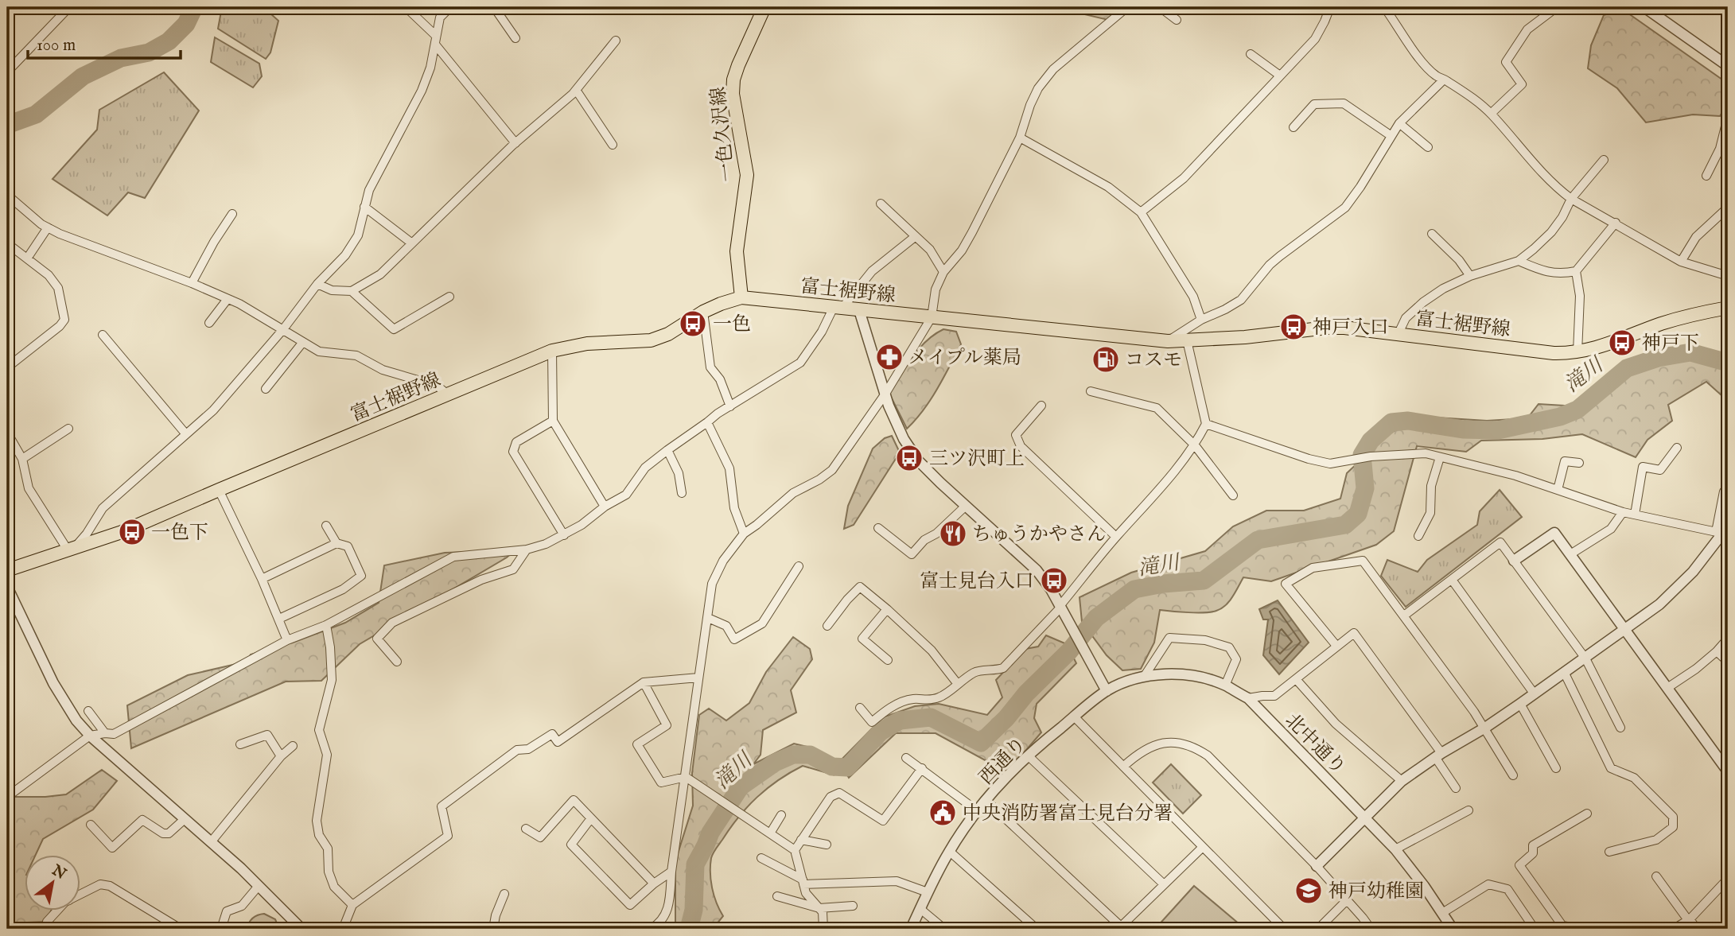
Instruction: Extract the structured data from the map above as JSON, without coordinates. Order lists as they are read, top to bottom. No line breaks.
{"streets":{"main road":["一色久沢線","富士裾野線"],"street":["北中通り","西通り"]},"crossings":[["一色久沢線","富士裾野線"],["北中通り","西通り"]],"water":["滝川"],"places":{"bus stop":["一色","神戸入口","神戸下","三ツ沢町上","一色下","富士見台入口"],"pharmacy":["メイプル薬局"],"fuel station":["コスモ"],"restaurant":["ちゅうかやさん"],"public building":["中央消防署富士見台分署"],"school or university":["神戸幼稚園"]},"scale_bar":"100 m","north":"top right"}
